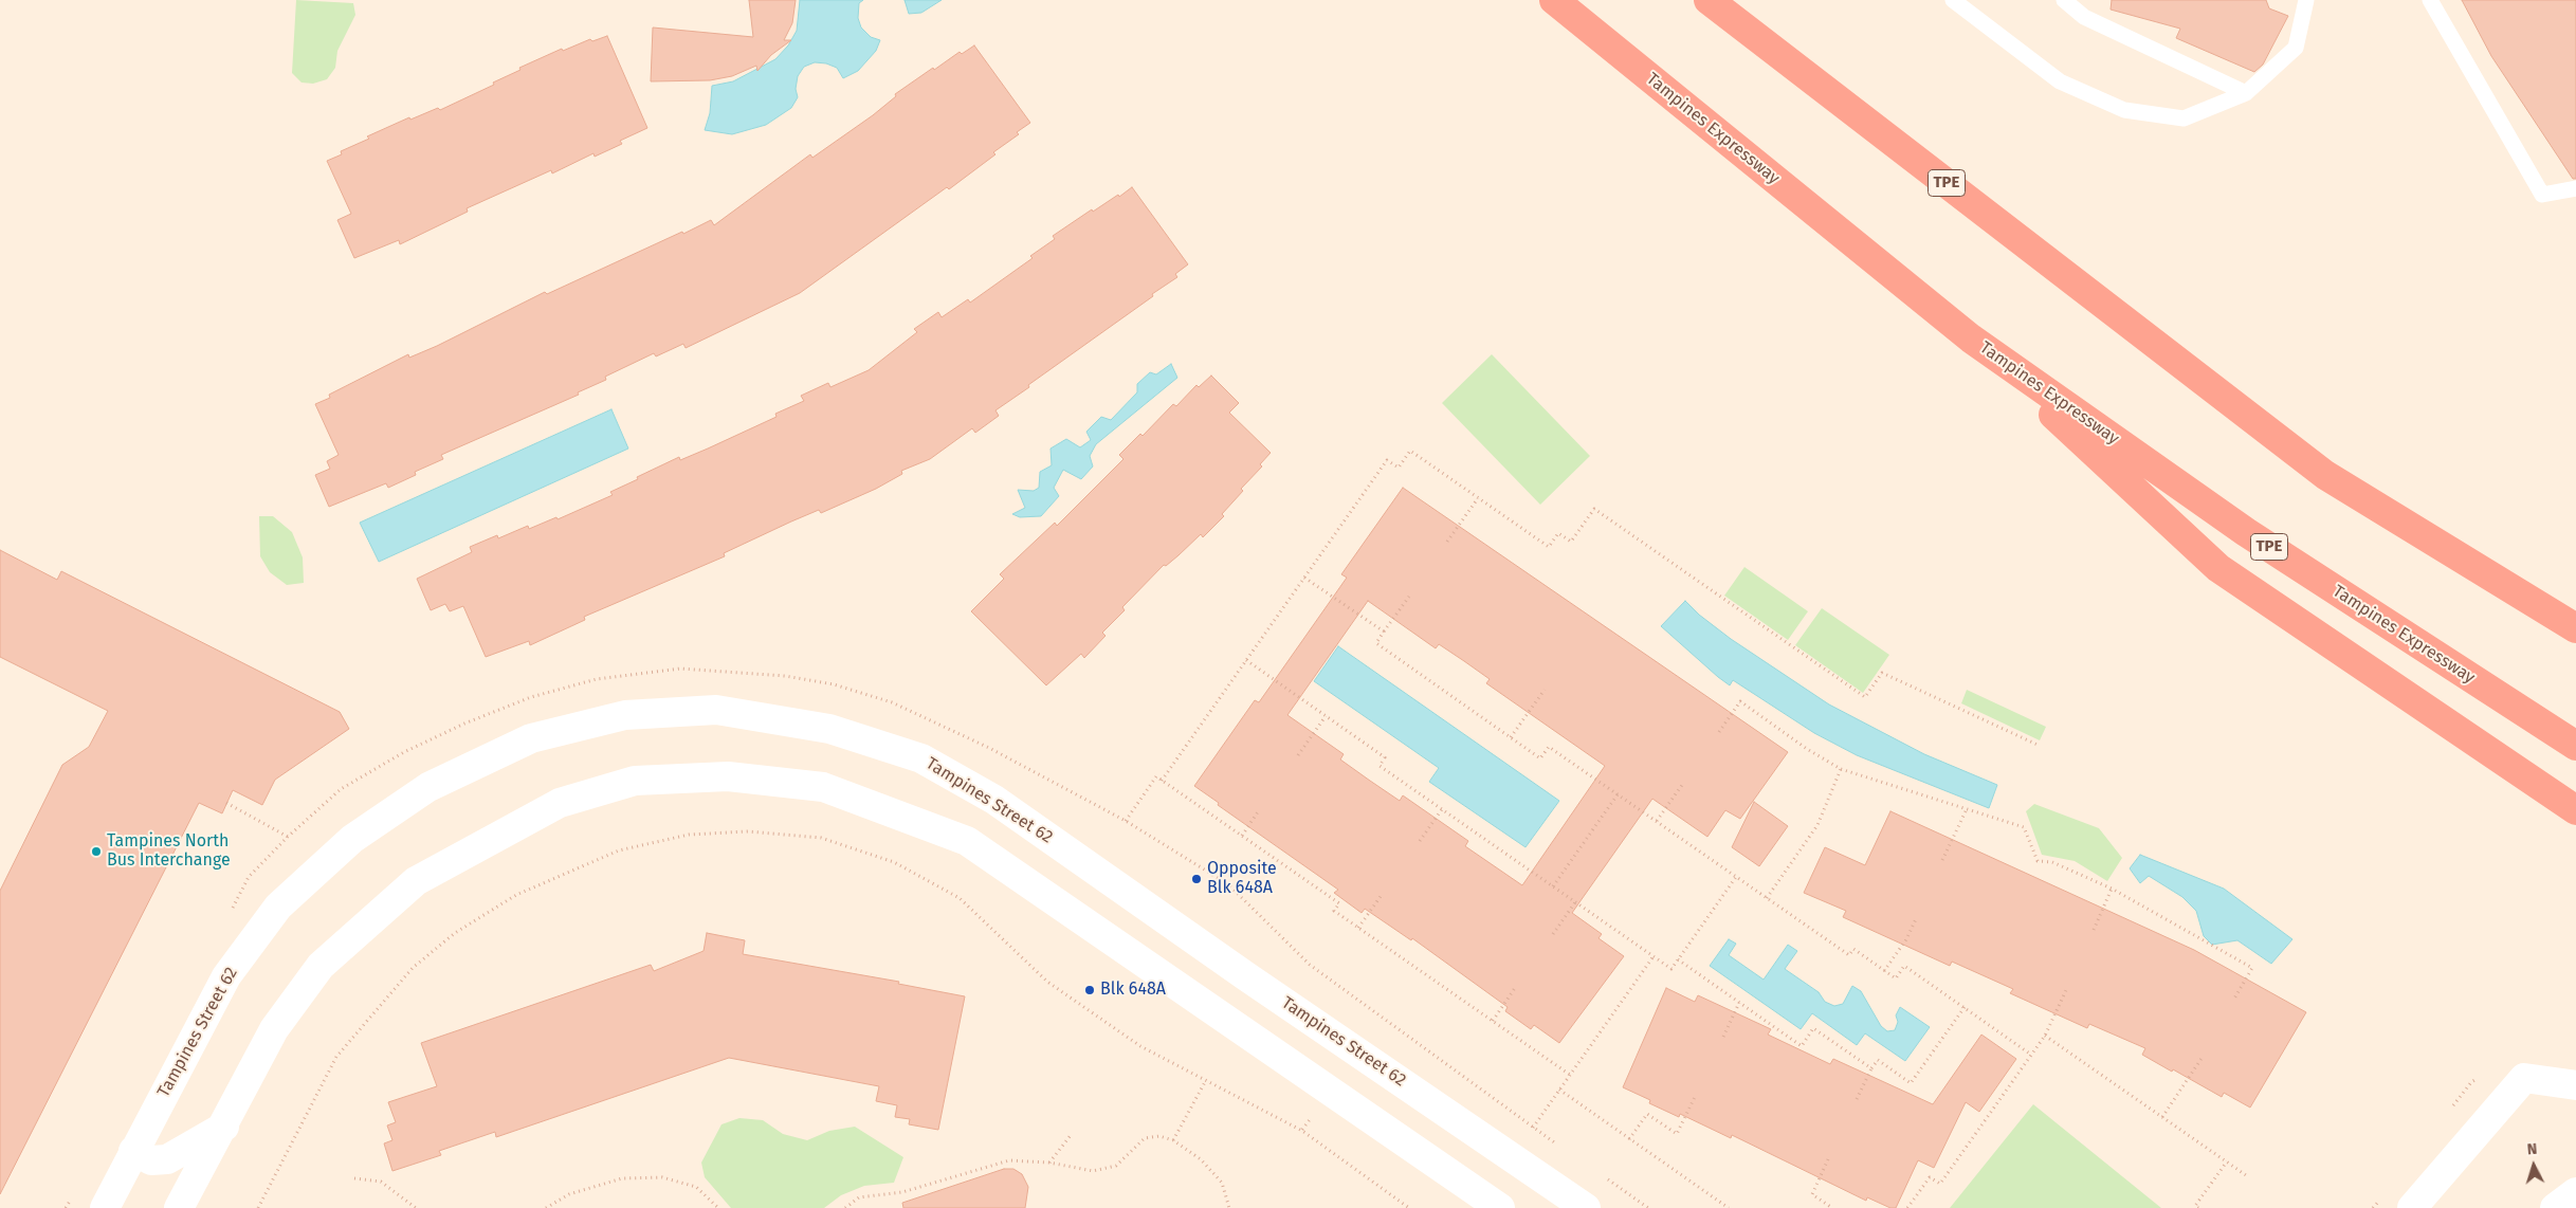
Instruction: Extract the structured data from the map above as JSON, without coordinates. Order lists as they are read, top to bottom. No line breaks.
{"streets":{"highway":["Tampines Expressway","TPE"],"street":["Tampines Street 62"]},"places":["Tampines North Bus Interchange","Opposite Blk 648A","Blk 648A"],"north":"top"}
